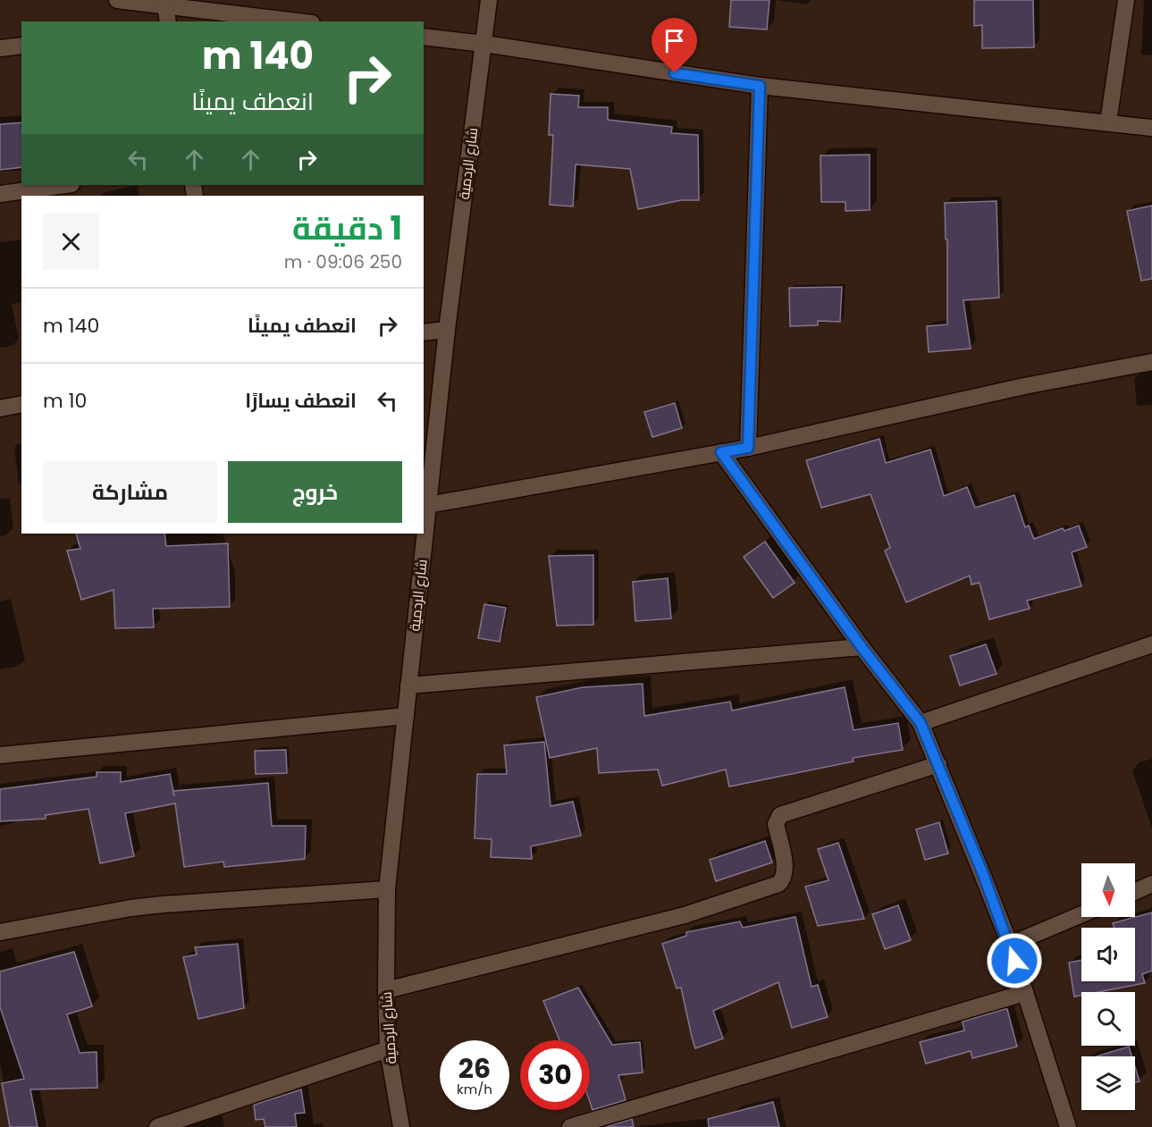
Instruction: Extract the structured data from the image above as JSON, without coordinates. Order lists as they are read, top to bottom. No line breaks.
{"streets":{"street":["شارع الردمية"]},"north":"bottom","page":{"turn":["140 m","انعطف يمينًا"],"heading":["1 دقيقة","250 m · 09:06"],"list":[{"name":"انعطف يمينًا","value":"140 m"},{"name":"انعطف يسارًا","value":"10 m"}],"buttons":["خروج","مشاركة"],"speed":"26 km/h","limit":"30"}}
